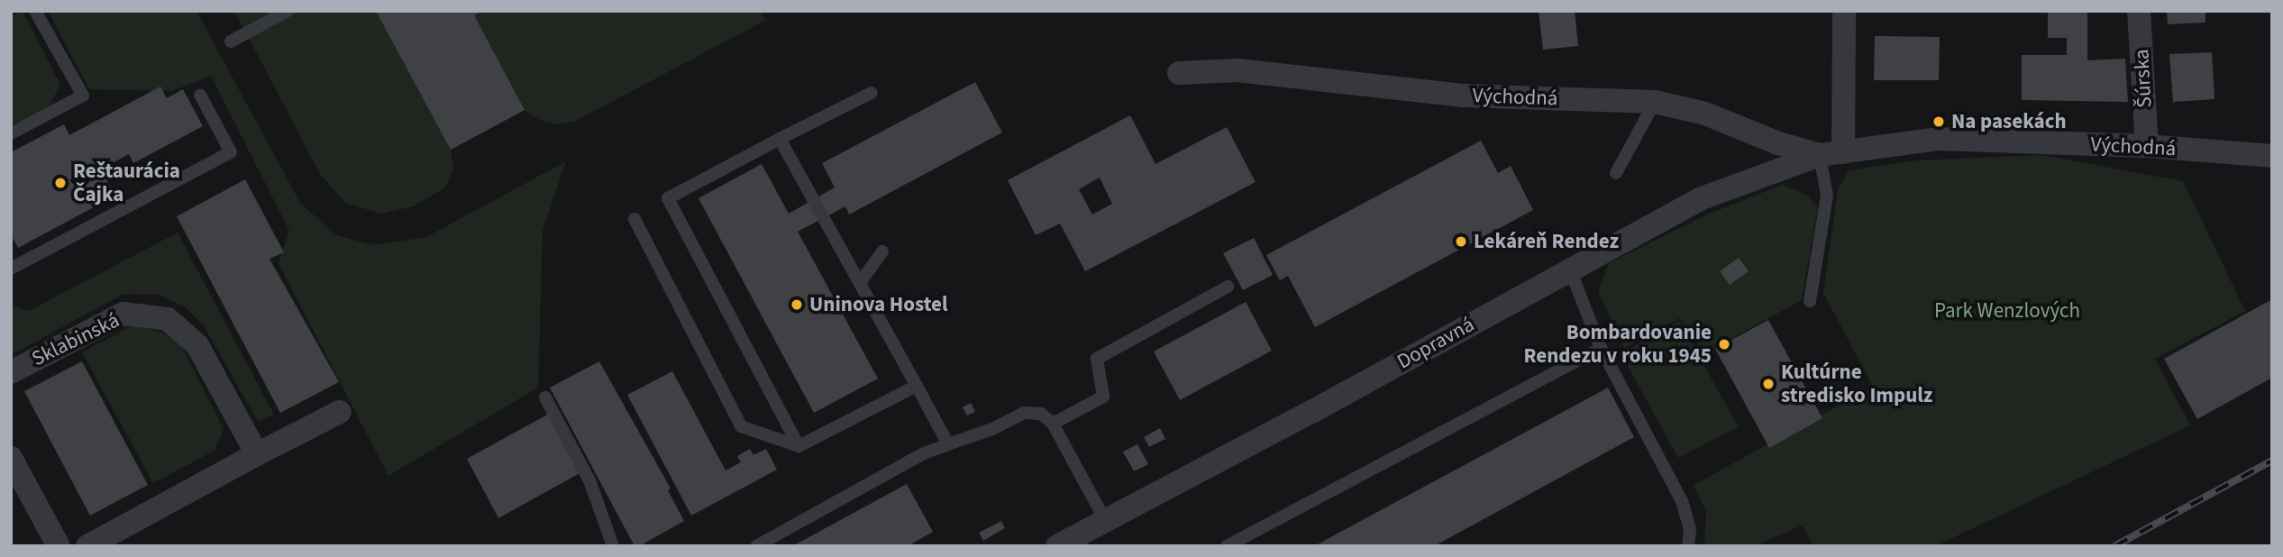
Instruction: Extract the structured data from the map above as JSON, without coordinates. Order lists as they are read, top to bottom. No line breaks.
{"streets":{"street":["Šúrska","Východná","Sklabinská","Dopravná"]},"crossings":[["Šúrska","Východná"],["Východná","Dopravná"]],"parks":["Park Wenzlových"],"places":["Na pasekách","Reštaurácia Čajka","Lekáreň Rendez","Uninova Hostel","Bombardovanie Rendezu v roku 1945","Kultúrne stredisko Impulz"]}
